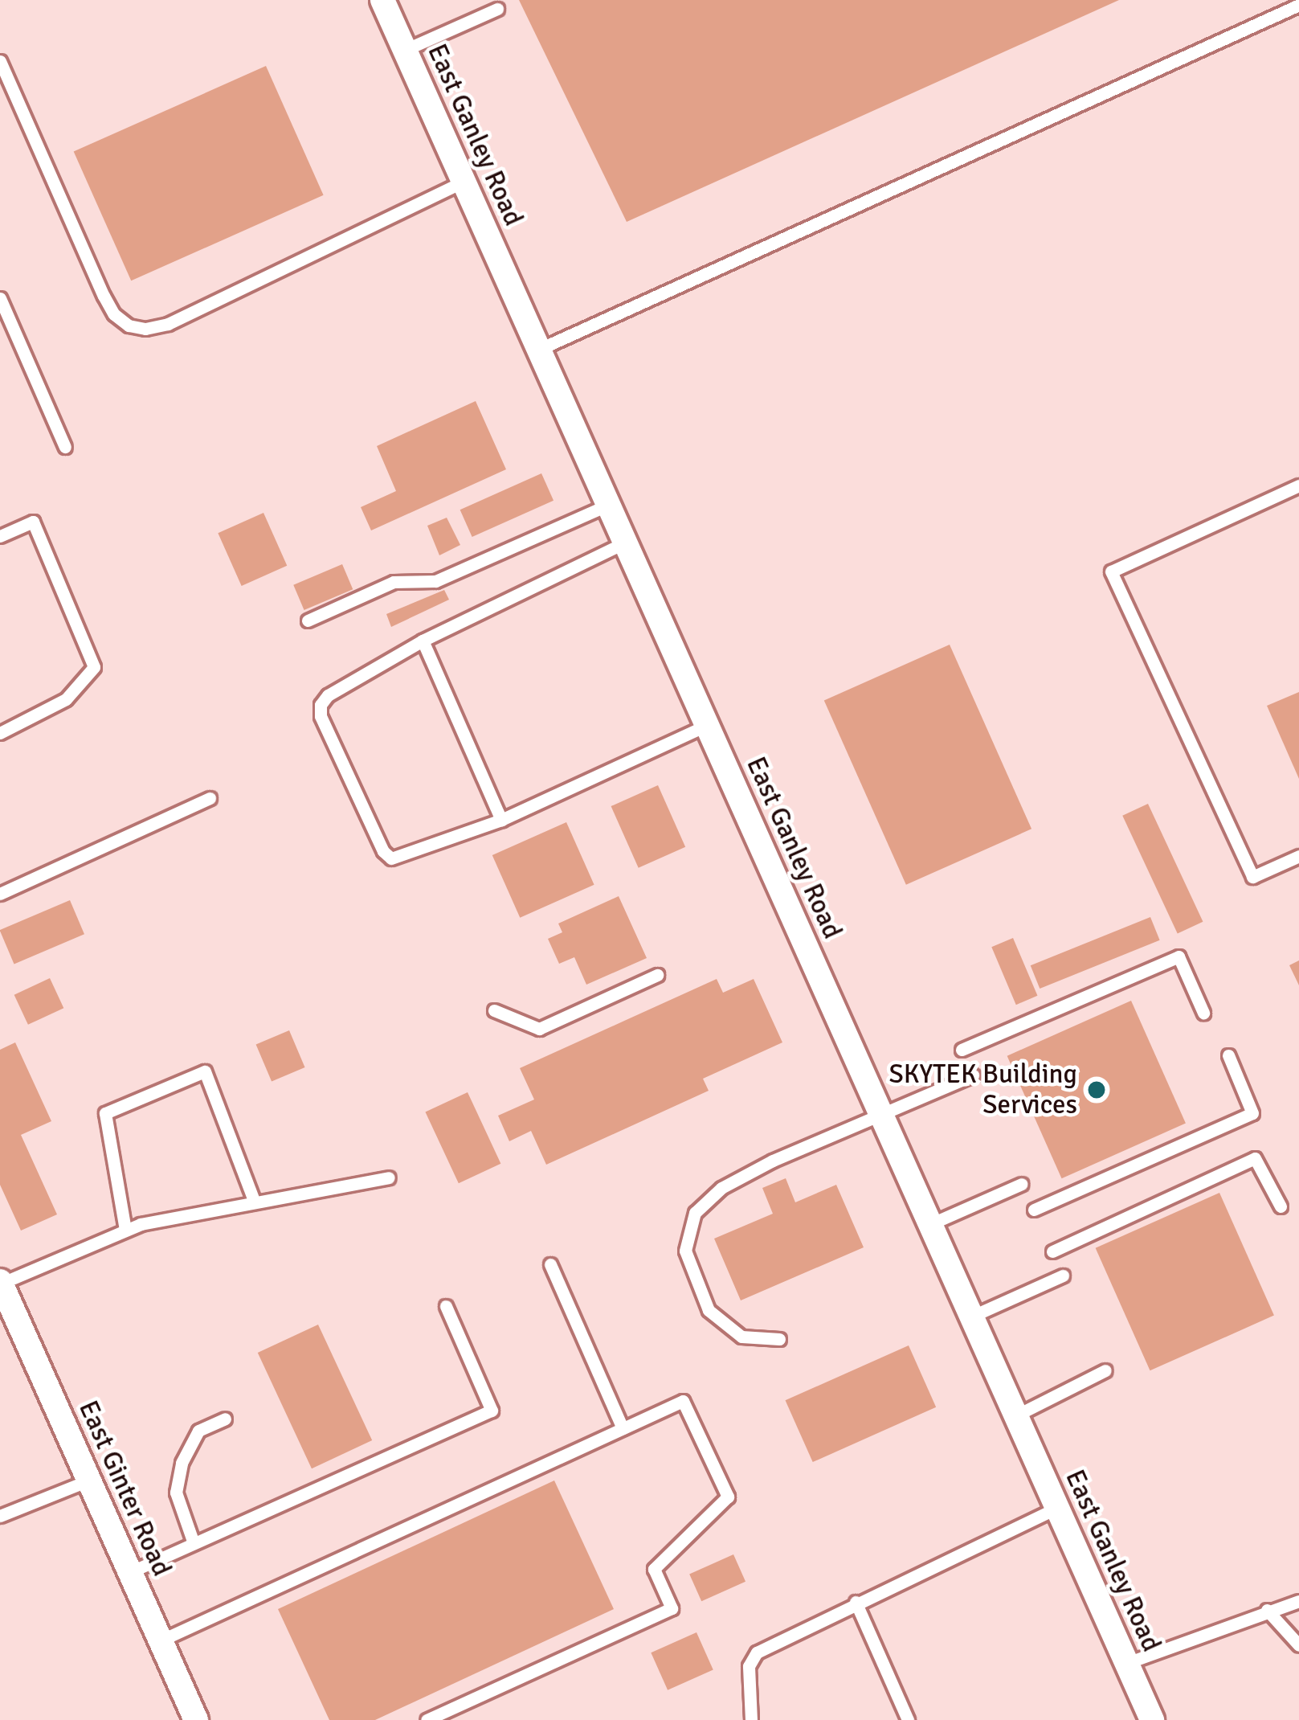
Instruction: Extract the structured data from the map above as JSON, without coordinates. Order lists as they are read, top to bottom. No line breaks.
{"streets":{"street":["East Ganley Road","East Ginter Road"]},"places":["SKYTEK Building Services"]}
